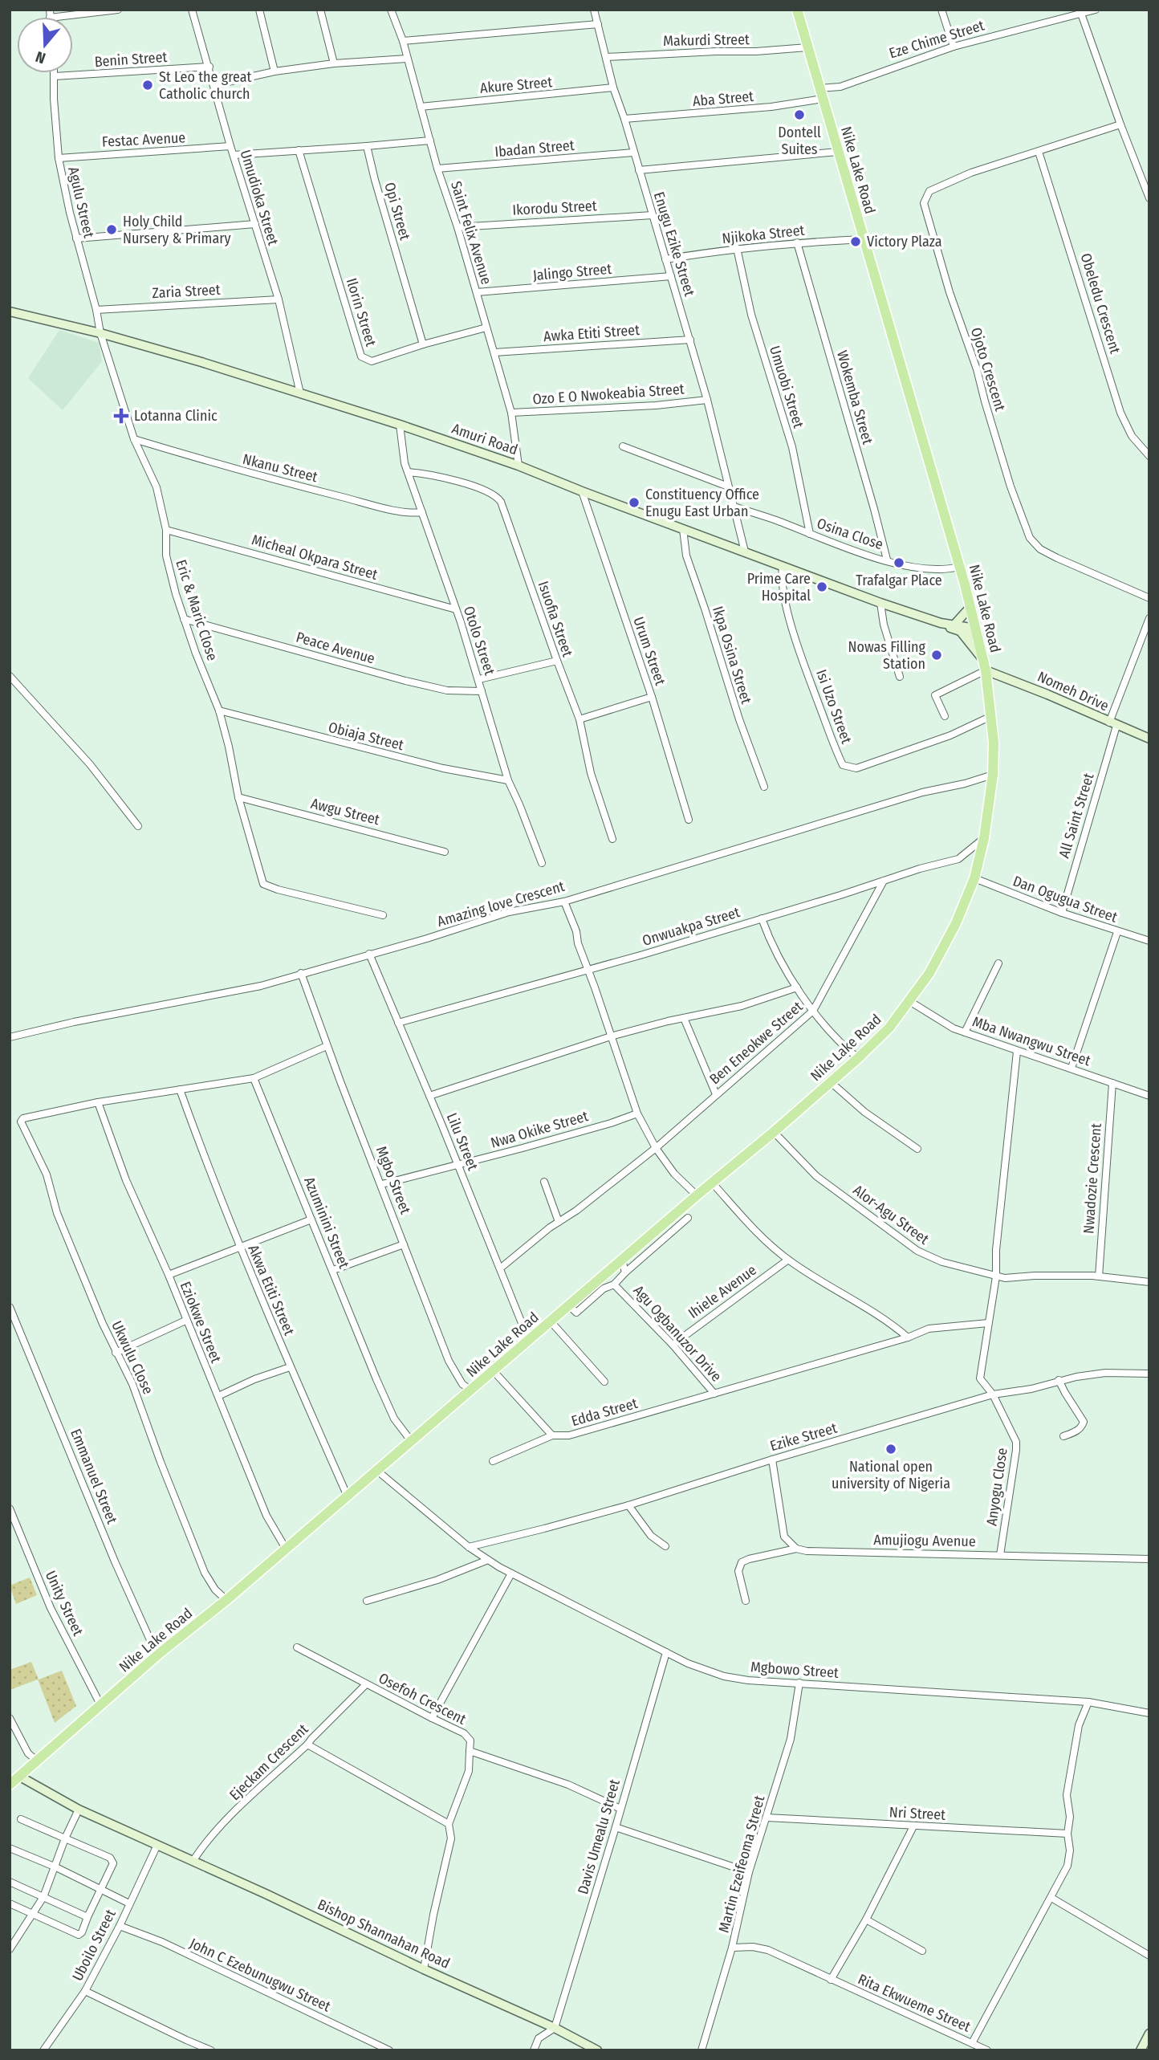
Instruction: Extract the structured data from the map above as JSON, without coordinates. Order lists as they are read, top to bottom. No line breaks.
{"streets":{"main road":["Nike Lake Road","Amuri Road","Nomeh Drive","Bishop Shannahan Road"],"street":["Eze Chime Street","Makurdi Street","Benin Street","Akure Street","Aba Street","Festac Avenue","Ibadan Street","Umudioka Street","Agulu Street","Ikorodu Street","Opi Street","Saint Felix Avenue","Njikoka Street","Enugu Ezike Street","Jalingo Street","Zaria Street","Obeledu Crescent","Ilorin Street","Awka Etiti Street","Ojoto Crescent","Umuobi Street","Ozo E O Nwokeabia Street","Wokemba Street","Nkanu Street","Osina Close","Micheal Okpara Street","Eric & Maric Close","Isuofia Street","Otolo Street","Peace Avenue","Urum Street","Ikpa Osina Street","Isi Uzo Street","Obiaja Street","Awgu Street","All Saint Street","Dan Ogugua Street","Amazing love Crescent","Onwuakpa Street","Mba Nwangwu Street","Ben Eneokwe Street","Nwa Okike Street","Lilu Street","Nwadozie Crescent","Mgbo Street","Alor-Agu Street","Azuminini Street","Akwa Etiti Street","Ihiele Avenue","Eziokwe Street","Agu Ogbanuzor Drive","Ukwulu Close","Edda Street","Ezike Street","Emmanuel Street","Anyogu Close","Amujiogu Avenue","Unity Street","Mgbowo Street","Osefoh Crescent","Ejeckam Crescent","Nri Street","Davis Umealu Street","Martin Ezeifeoma Street","Uboilo Street","John C Ezebunugwu Street","Rita Ekwueme Street"]},"crossings":[["Eze Chime Street","Nike Lake Road"],["Makurdi Street","Nike Lake Road"],["Makurdi Street","Enugu Ezike Street"],["Benin Street","Umudioka Street"],["Benin Street","Agulu Street"],["Akure Street","Saint Felix Avenue"],["Akure Street","Enugu Ezike Street"],["Aba Street","Nike Lake Road"],["Aba Street","Enugu Ezike Street"],["Festac Avenue","Umudioka Street"],["Festac Avenue","Agulu Street"],["Ibadan Street","Saint Felix Avenue"],["Ibadan Street","Enugu Ezike Street"],["Nike Lake Road","Njikoka Street"],["Nike Lake Road","Amuri Road"],["Nike Lake Road","Osina Close"],["Nike Lake Road","Nomeh Drive"],["Nike Lake Road","Isi Uzo Street"],["Nike Lake Road","Dan Ogugua Street"],["Nike Lake Road","Amazing love Crescent"],["Nike Lake Road","Onwuakpa Street"],["Nike Lake Road","Mba Nwangwu Street"],["Nike Lake Road","Lilu Street"],["Nike Lake Road","Mgbo Street"],["Nike Lake Road","Alor-Agu Street"],["Nike Lake Road","Azuminini Street"],["Nike Lake Road","Akwa Etiti Street"],["Nike Lake Road","Eziokwe Street"],["Nike Lake Road","Agu Ogbanuzor Drive"],["Nike Lake Road","Ukwulu Close"],["Nike Lake Road","Emmanuel Street"],["Nike Lake Road","Unity Street"],["Nike Lake Road","Mgbowo Street"],["Nike Lake Road","Bishop Shannahan Road"],["Umudioka Street","Zaria Street"],["Umudioka Street","Amuri Road"],["Agulu Street","Zaria Street"],["Agulu Street","Amuri Road"],["Agulu Street","Eric & Maric Close"],["Ikorodu Street","Saint Felix Avenue"],["Ikorodu Street","Enugu Ezike Street"],["Opi Street","Ilorin Street"],["Saint Felix Avenue","Jalingo Street"],["Saint Felix Avenue","Ilorin Street"],["Saint Felix Avenue","Awka Etiti Street"],["Saint Felix Avenue","Ozo E O Nwokeabia Street"],["Saint Felix Avenue","Amuri Road"],["Njikoka Street","Enugu Ezike Street"],["Njikoka Street","Umuobi Street"],["Njikoka Street","Wokemba Street"],["Enugu Ezike Street","Jalingo Street"],["Enugu Ezike Street","Awka Etiti Street"],["Enugu Ezike Street","Ozo E O Nwokeabia Street"],["Enugu Ezike Street","Amuri Road"],["Enugu Ezike Street","Osina Close"],["Obeledu Crescent","Ojoto Crescent"],["Umuobi Street","Osina Close"],["Wokemba Street","Osina Close"],["Amuri Road","Otolo Street"],["Amuri Road","Urum Street"],["Amuri Road","Ikpa Osina Street"],["Amuri Road","Isi Uzo Street"],["Nkanu Street","Eric & Maric Close"],["Nkanu Street","Otolo Street"],["Micheal Okpara Street","Eric & Maric Close"],["Micheal Okpara Street","Otolo Street"],["Eric & Maric Close","Peace Avenue"],["Eric & Maric Close","Obiaja Street"],["Eric & Maric Close","Awgu Street"],["Isuofia Street","Otolo Street"],["Otolo Street","Peace Avenue"],["Otolo Street","Obiaja Street"],["Nomeh Drive","All Saint Street"],["All Saint Street","Dan Ogugua Street"],["Amazing love Crescent","Lilu Street"],["Amazing love Crescent","Mgbo Street"],["Onwuakpa Street","Ben Eneokwe Street"],["Onwuakpa Street","Lilu Street"],["Mba Nwangwu Street","Nwadozie Crescent"],["Mba Nwangwu Street","Anyogu Close"],["Ben Eneokwe Street","Lilu Street"],["Nwa Okike Street","Lilu Street"],["Nwa Okike Street","Mgbo Street"],["Nwadozie Crescent","Alor-Agu Street"],["Alor-Agu Street","Anyogu Close"],["Ihiele Avenue","Agu Ogbanuzor Drive"],["Eziokwe Street","Ukwulu Close"],["Agu Ogbanuzor Drive","Edda Street"],["Edda Street","Anyogu Close"],["Ezike Street","Anyogu Close"],["Ezike Street","Mgbowo Street"],["Anyogu Close","Amujiogu Avenue"],["Mgbowo Street","Davis Umealu Street"],["Mgbowo Street","Martin Ezeifeoma Street"],["Osefoh Crescent","Ejeckam Crescent"],["Ejeckam Crescent","Bishop Shannahan Road"],["Nri Street","Martin Ezeifeoma Street"],["Davis Umealu Street","Bishop Shannahan Road"],["Martin Ezeifeoma Street","Rita Ekwueme Street"],["Bishop Shannahan Road","Uboilo Street"],["Uboilo Street","John C Ezebunugwu Street"]],"places":{"other":["St Leo the great Catholic church","Dontell Suites","Holy Child Nursery & Primary","Victory Plaza","Constituency Office Enugu East Urban","Trafalgar Place","Prime Care Hospital","Nowas Filling Station","National open university of Nigeria"],"health":["Lotanna Clinic"]},"north":"bottom"}
